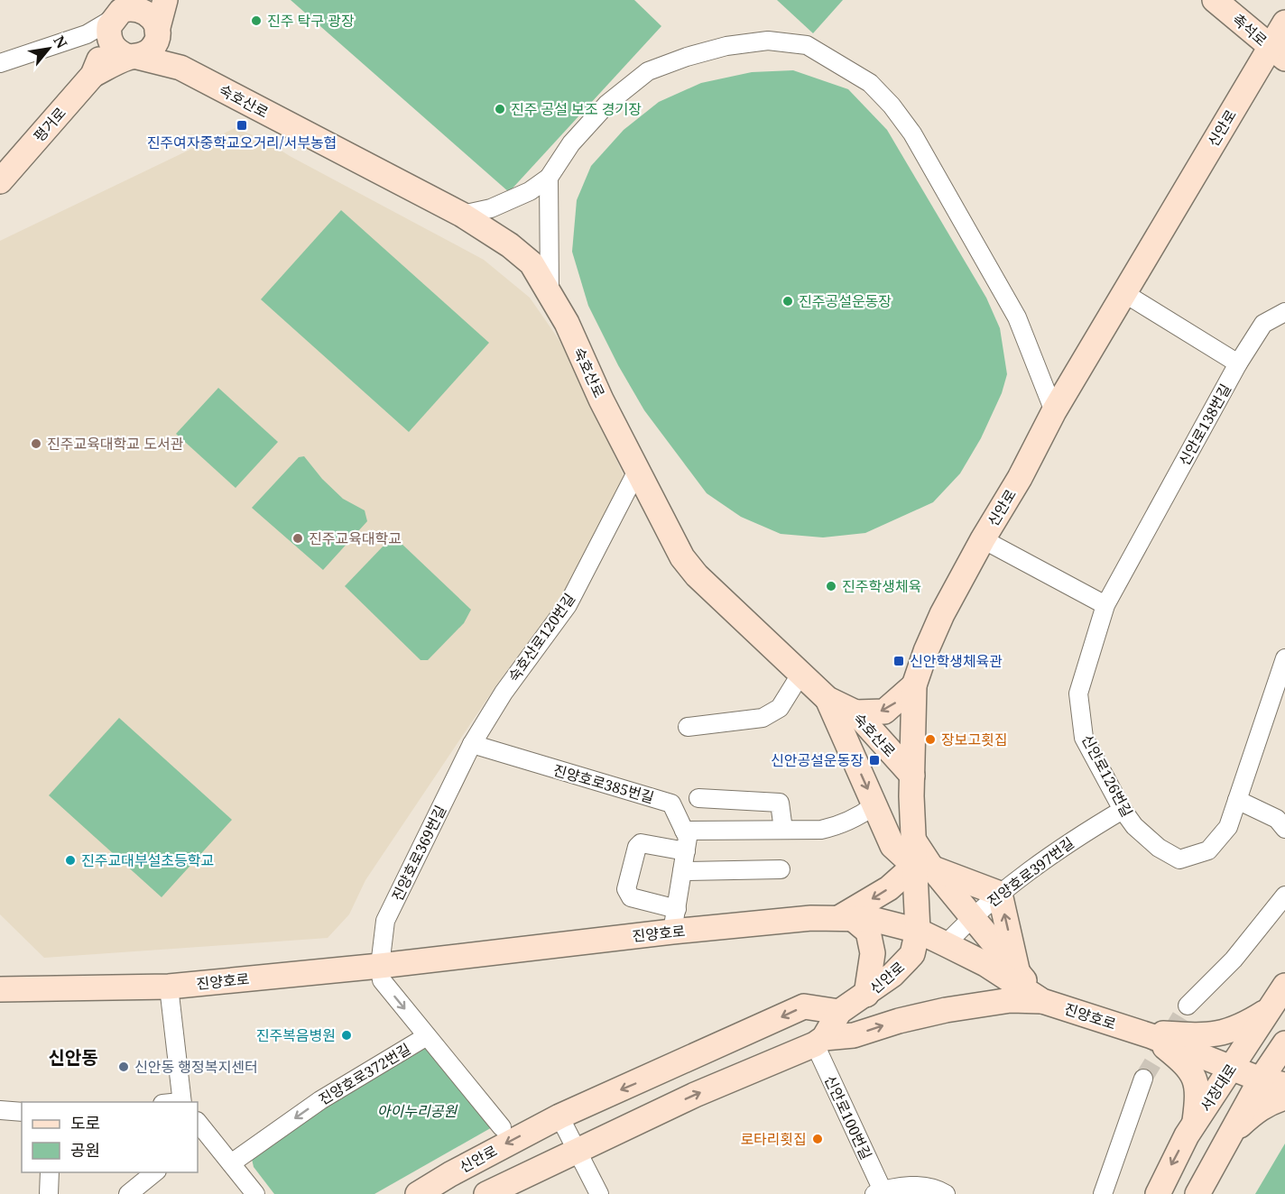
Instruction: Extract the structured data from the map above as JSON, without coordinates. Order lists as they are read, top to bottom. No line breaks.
{"streets":{"street":["촉석로","숙호산로","평거로","신안로","신안로138번길","숙호산로120번길","신안로126번길","진양호로385번길","진양호로369번길","진양호로397번길","진양호로","진양호로372번길","서장대로","신안로100번길"]},"crossings":[["촉석로","신안로"],["숙호산로","신안로"],["숙호산로","숙호산로120번길"],["신안로","진양호로"],["신안로","신안로100번길"],["신안로138번길","신안로126번길"],["숙호산로120번길","진양호로385번길"],["숙호산로120번길","진양호로369번길"],["신안로126번길","진양호로397번길"],["진양호로385번길","진양호로369번길"],["진양호로385번길","진양호로"],["진양호로369번길","진양호로"],["진양호로369번길","진양호로372번길"],["진양호로397번길","진양호로"],["진양호로","진양호로372번길"],["진양호로","서장대로"]],"districts":["신안동"],"parks":["아이누리공원"],"places":{"other":["진주 탁구 광장","진주 공설 보조 경기장","진주공설운동장","진주교육대학교 도서관","진주교육대학교","진주학생체육","장보고횟집","진주교대부설초등학교","진주복음병원","신안동 행정복지센터","로타리횟집"],"transit":["진주여자중학교오거리/서부농협","신안학생체육관","신안공설운동장"]},"legend":["도로","공원"],"north":"top right"}
